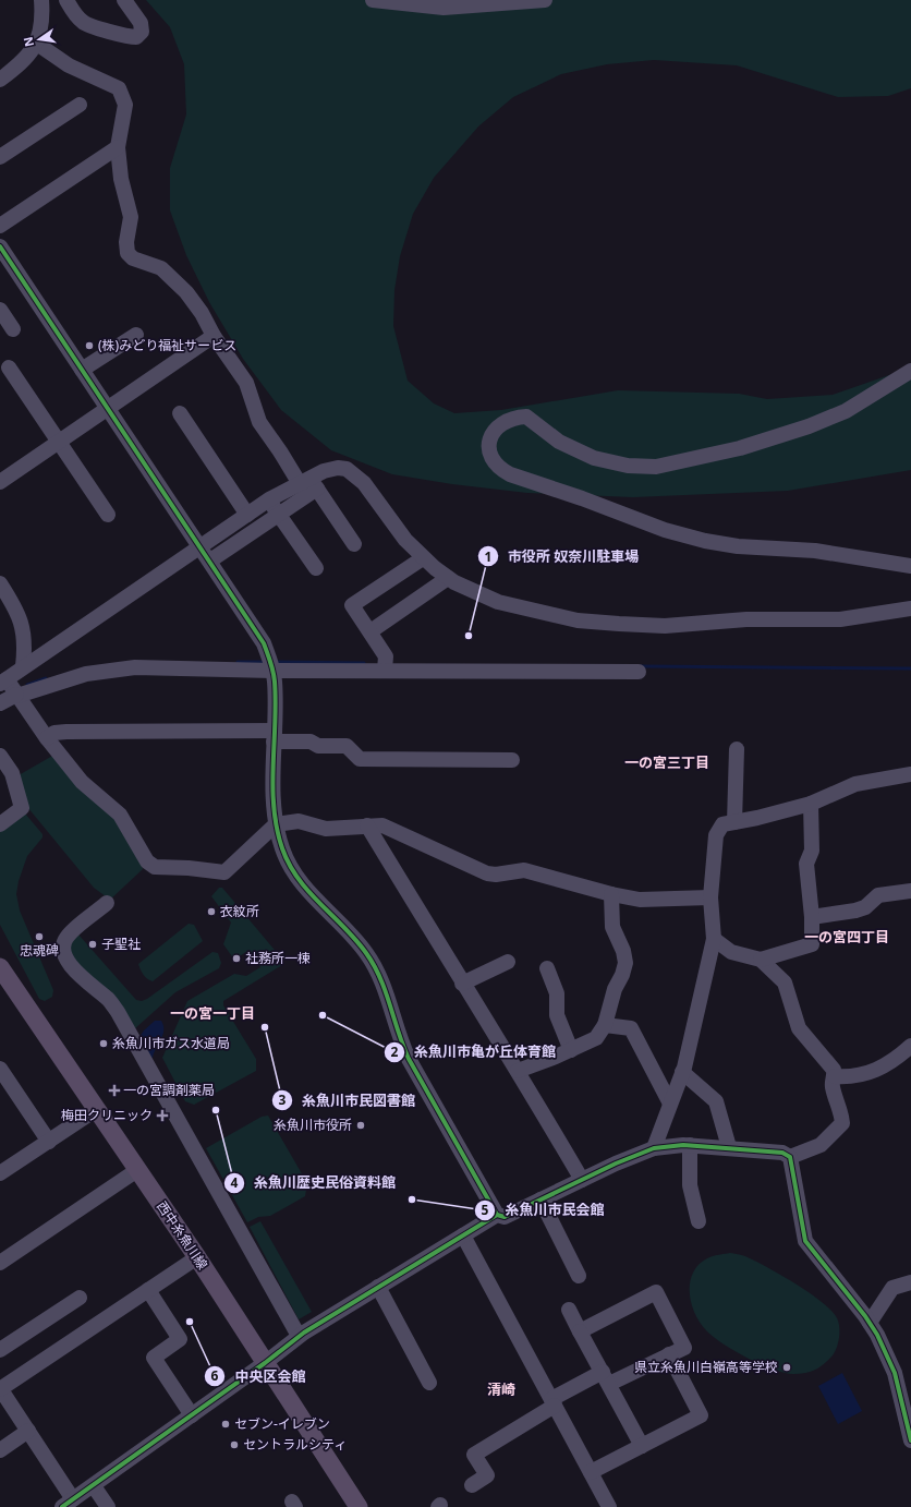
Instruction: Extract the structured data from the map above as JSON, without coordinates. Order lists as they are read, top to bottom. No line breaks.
{"streets":{"main road":["西中糸魚川線"]},"districts":["一の宮三丁目","一の宮四丁目","一の宮一丁目","清崎"],"places":{"other":["(株)みどり福祉サービス","市役所 奴奈川駐車場","衣紋所","忠魂碑","子聖社","社務所一棟","糸魚川市亀が丘体育館","糸魚川市民図書館","糸魚川市ガス水道局","糸魚川歴史民俗資料館","糸魚川市役所","糸魚川市民会館","中央区会館","県立糸魚川白嶺高等学校","セブン-イレブン","セントラルシティ"],"health":["一の宮調剤薬局","梅田クリニック"]},"north":"left"}
